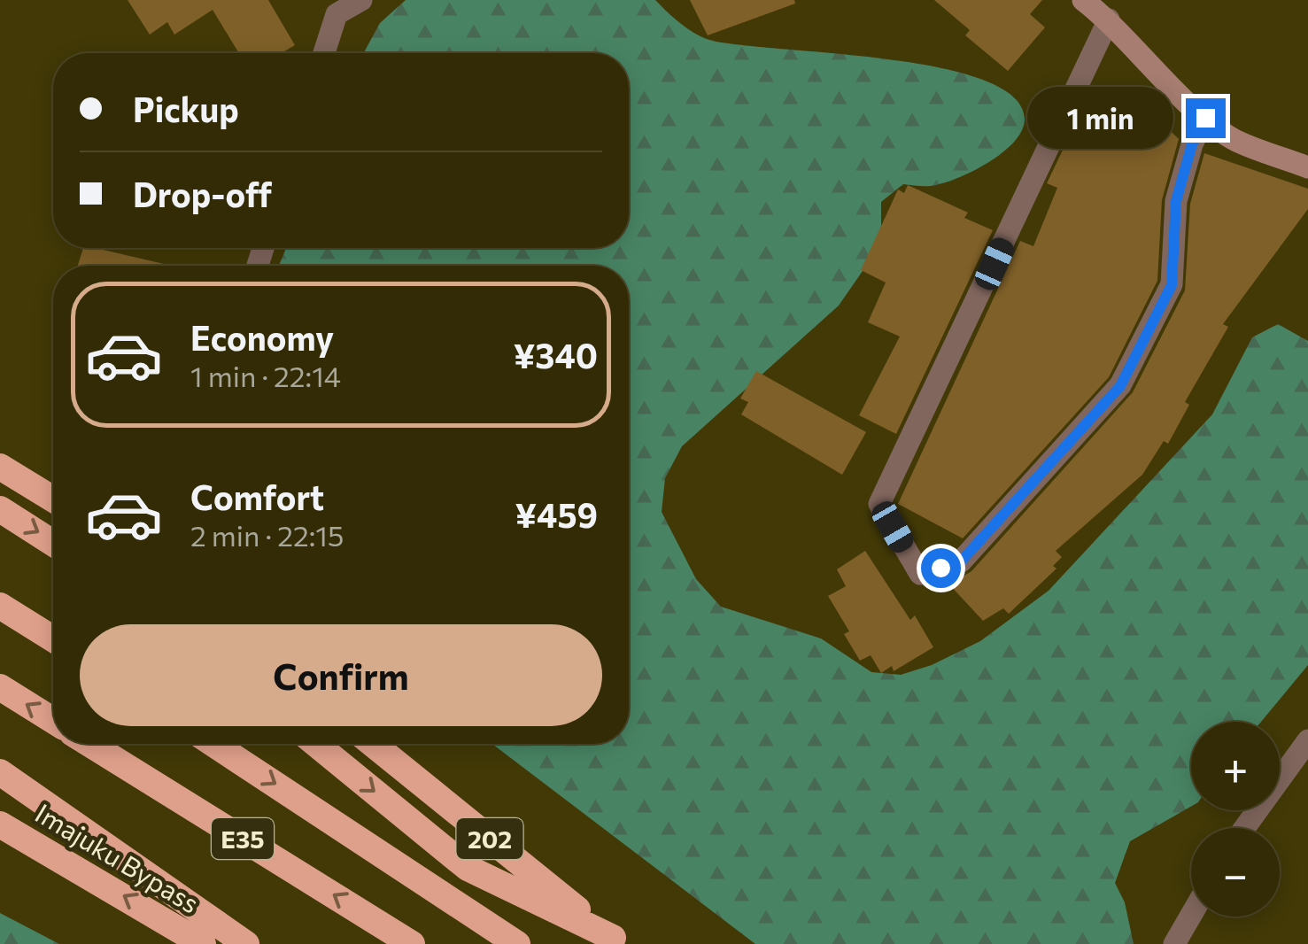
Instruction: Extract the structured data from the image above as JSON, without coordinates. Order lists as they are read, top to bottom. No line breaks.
{"streets":{"highway":["E35","202","Imajuku Bypass"]},"page":{"banner":["Pickup","Drop-off"],"bubble":"1 min","list":[{"name":"Economy","note":"1 min · 22:14","value":"¥340"},{"name":"Comfort","note":"2 min · 22:15","value":"¥459"}],"buttons":"Confirm","map_buttons":["+","−"]}}
